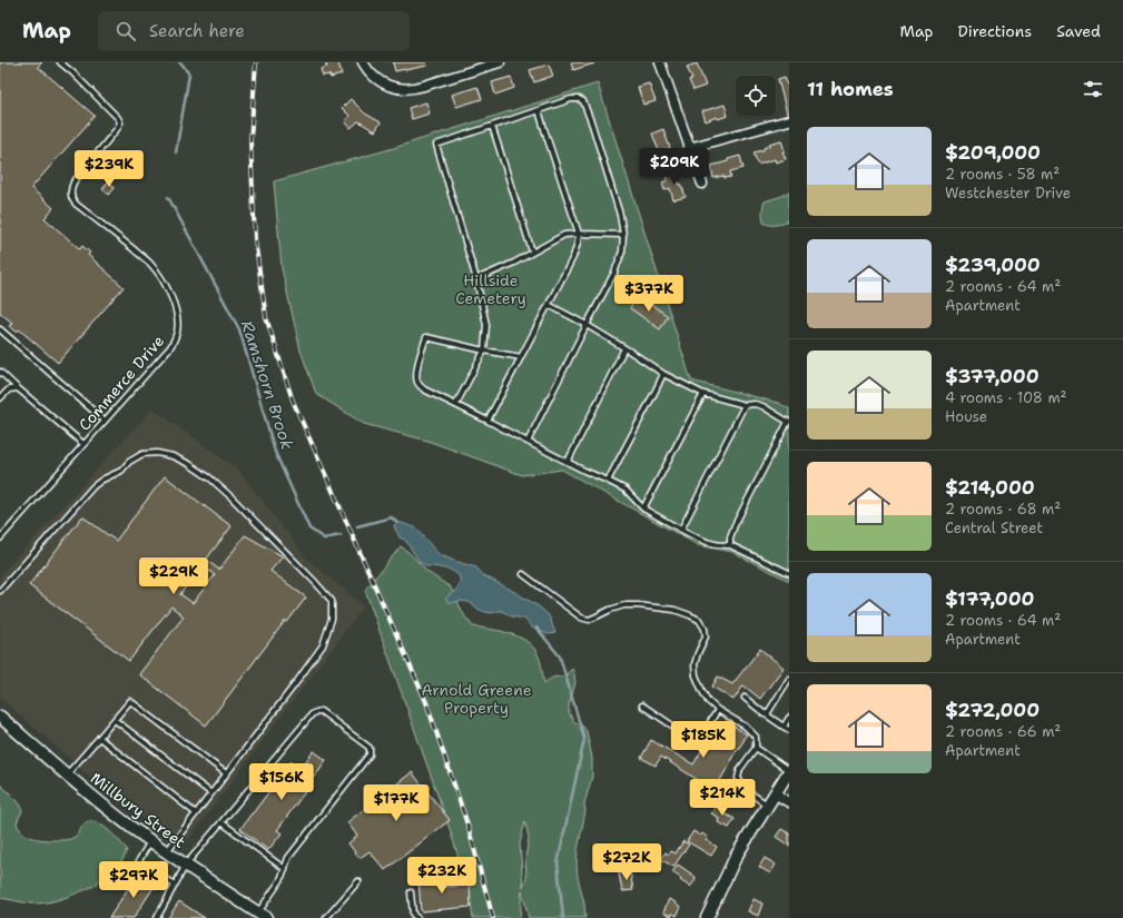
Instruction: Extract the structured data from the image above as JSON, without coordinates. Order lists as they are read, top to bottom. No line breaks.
{"streets":{"street":["Millbury Street"],"lane":["Commerce Drive"]},"water":["Ramshorn Brook"],"parks":["Hillside Cemetery","Arnold Greene Property"],"page":{"header":"Map","search":"Search here","nav":["Map","Directions","Saved"],"heading":"11 homes","list":[{"name":"$209,000","note":"2 rooms · 58 m² · Westchester Drive"},{"name":"$239,000","note":"2 rooms · 64 m² · Apartment"},{"name":"$377,000","note":"4 rooms · 108 m² · House"},{"name":"$214,000","note":"2 rooms · 68 m² · Central Street"},{"name":"$177,000","note":"2 rooms · 64 m² · Apartment"},{"name":"$272,000","note":"2 rooms · 66 m² · Apartment"}],"price":["$209K","$239K","$377K","$229K","$185K","$156K","$214K","$177K","$272K","$232K","$297K"]}}
